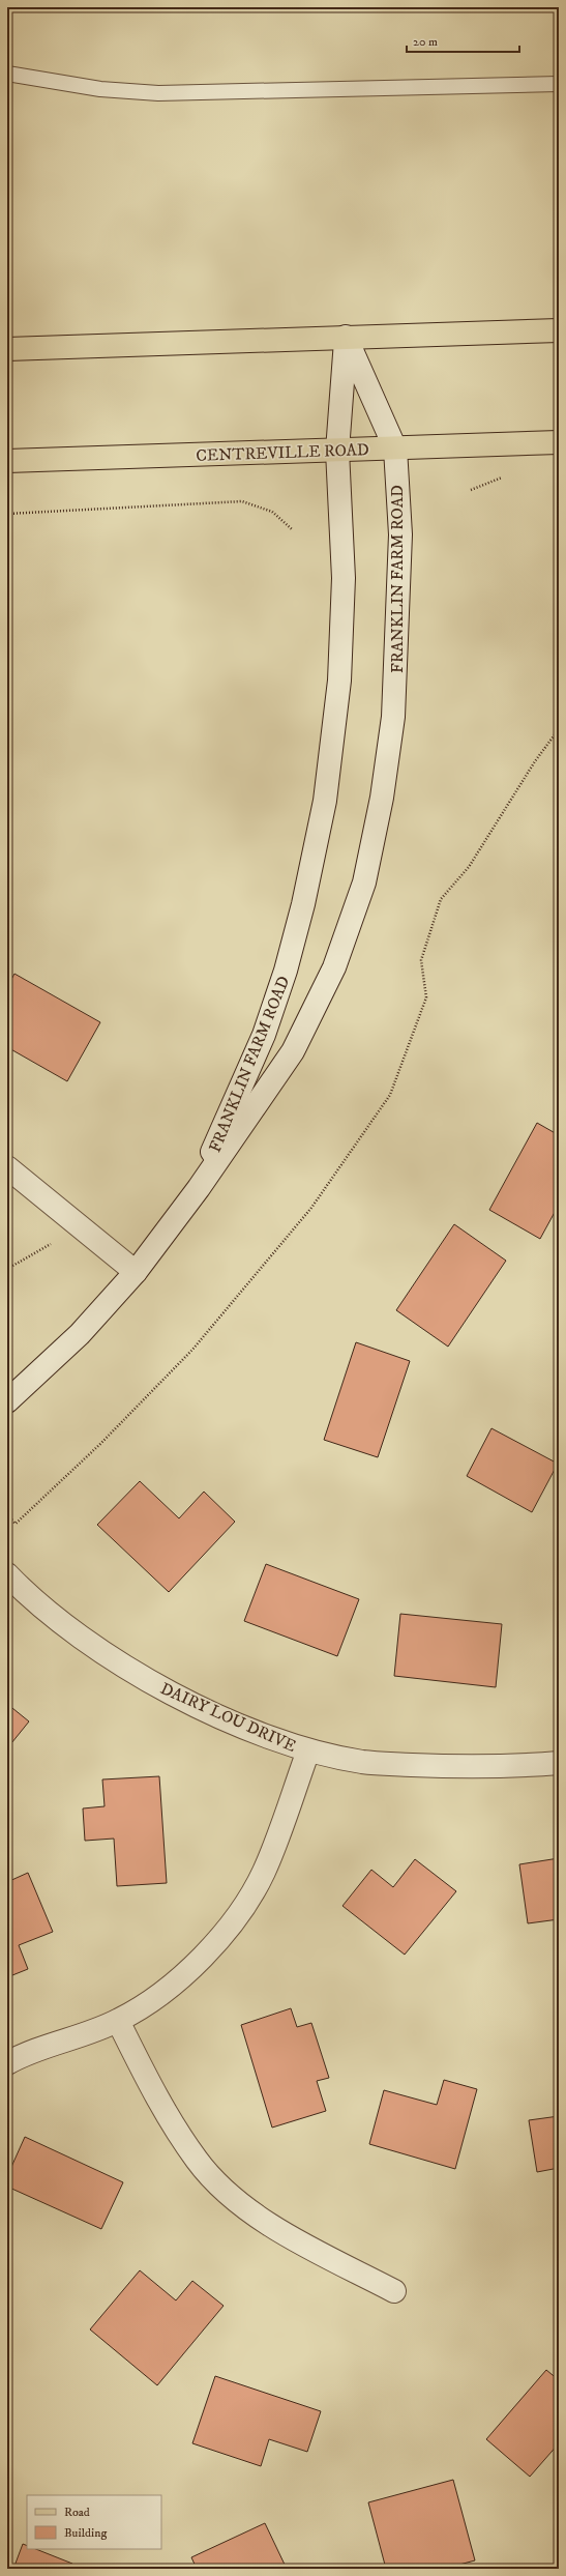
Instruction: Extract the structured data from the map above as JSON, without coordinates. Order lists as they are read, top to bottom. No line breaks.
{"streets":{"main road":["CENTREVILLE ROAD","FRANKLIN FARM ROAD","DAIRY LOU DRIVE"]},"crossings":[["CENTREVILLE ROAD","FRANKLIN FARM ROAD"]],"legend":["Road","Building"],"scale_bar":"20 m"}
